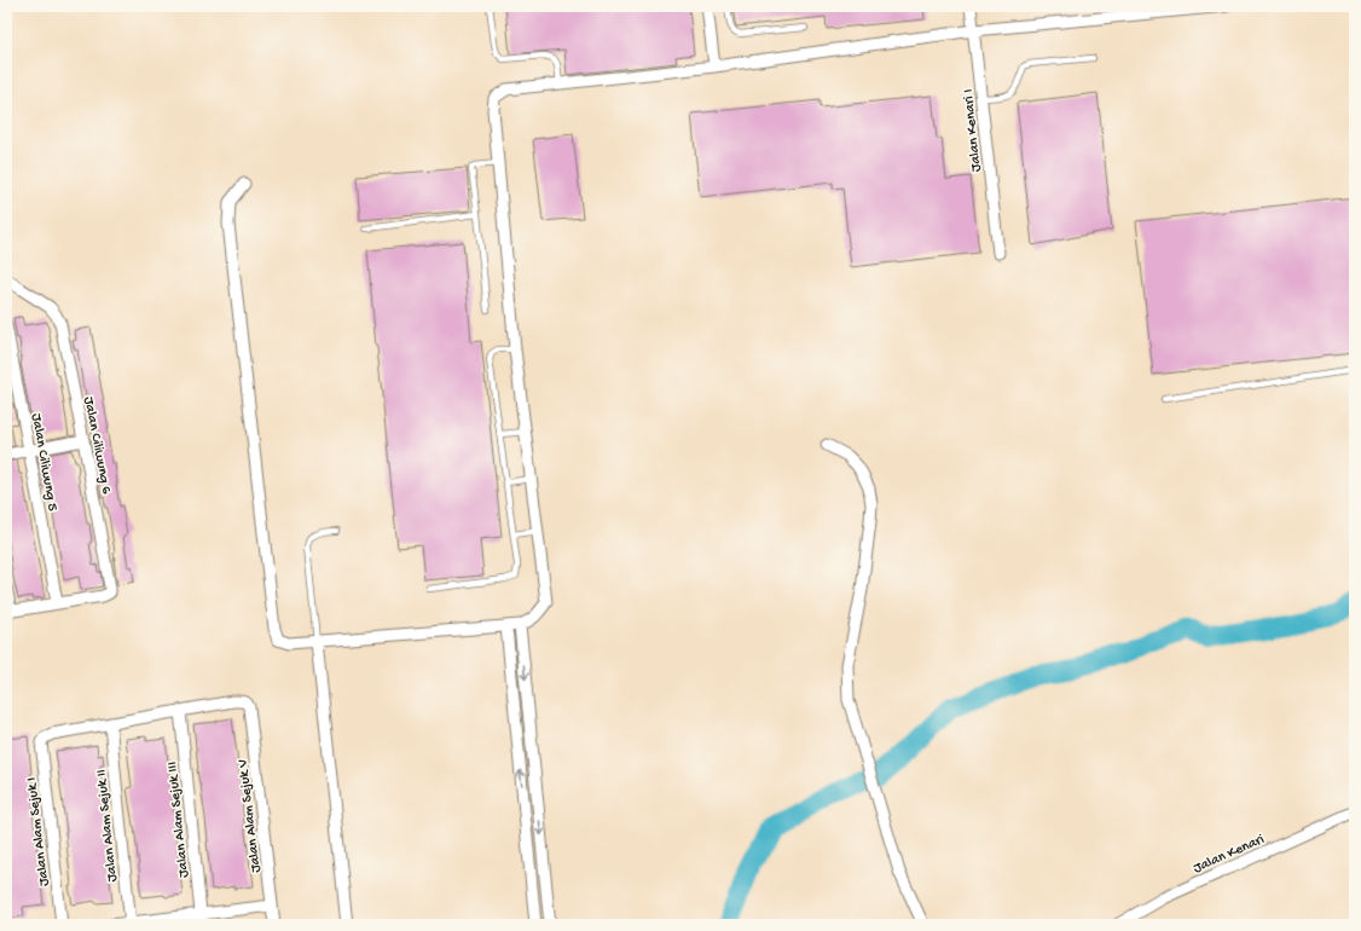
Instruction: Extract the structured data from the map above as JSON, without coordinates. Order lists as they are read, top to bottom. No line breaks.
{"streets":{"street":["Jalan Kenari I","Jalan Ciliwung 6","Jalan Ciliwung 5","Jalan Alam Sejuk V","Jalan Alam Sejuk III","Jalan Alam Sejuk II","Jalan Alam Sejuk I","Jalan Kenari"]},"crossings":[["Jalan Ciliwung 6","Jalan Ciliwung 5"],["Jalan Alam Sejuk V","Jalan Alam Sejuk III"],["Jalan Alam Sejuk II","Jalan Alam Sejuk I"]]}
